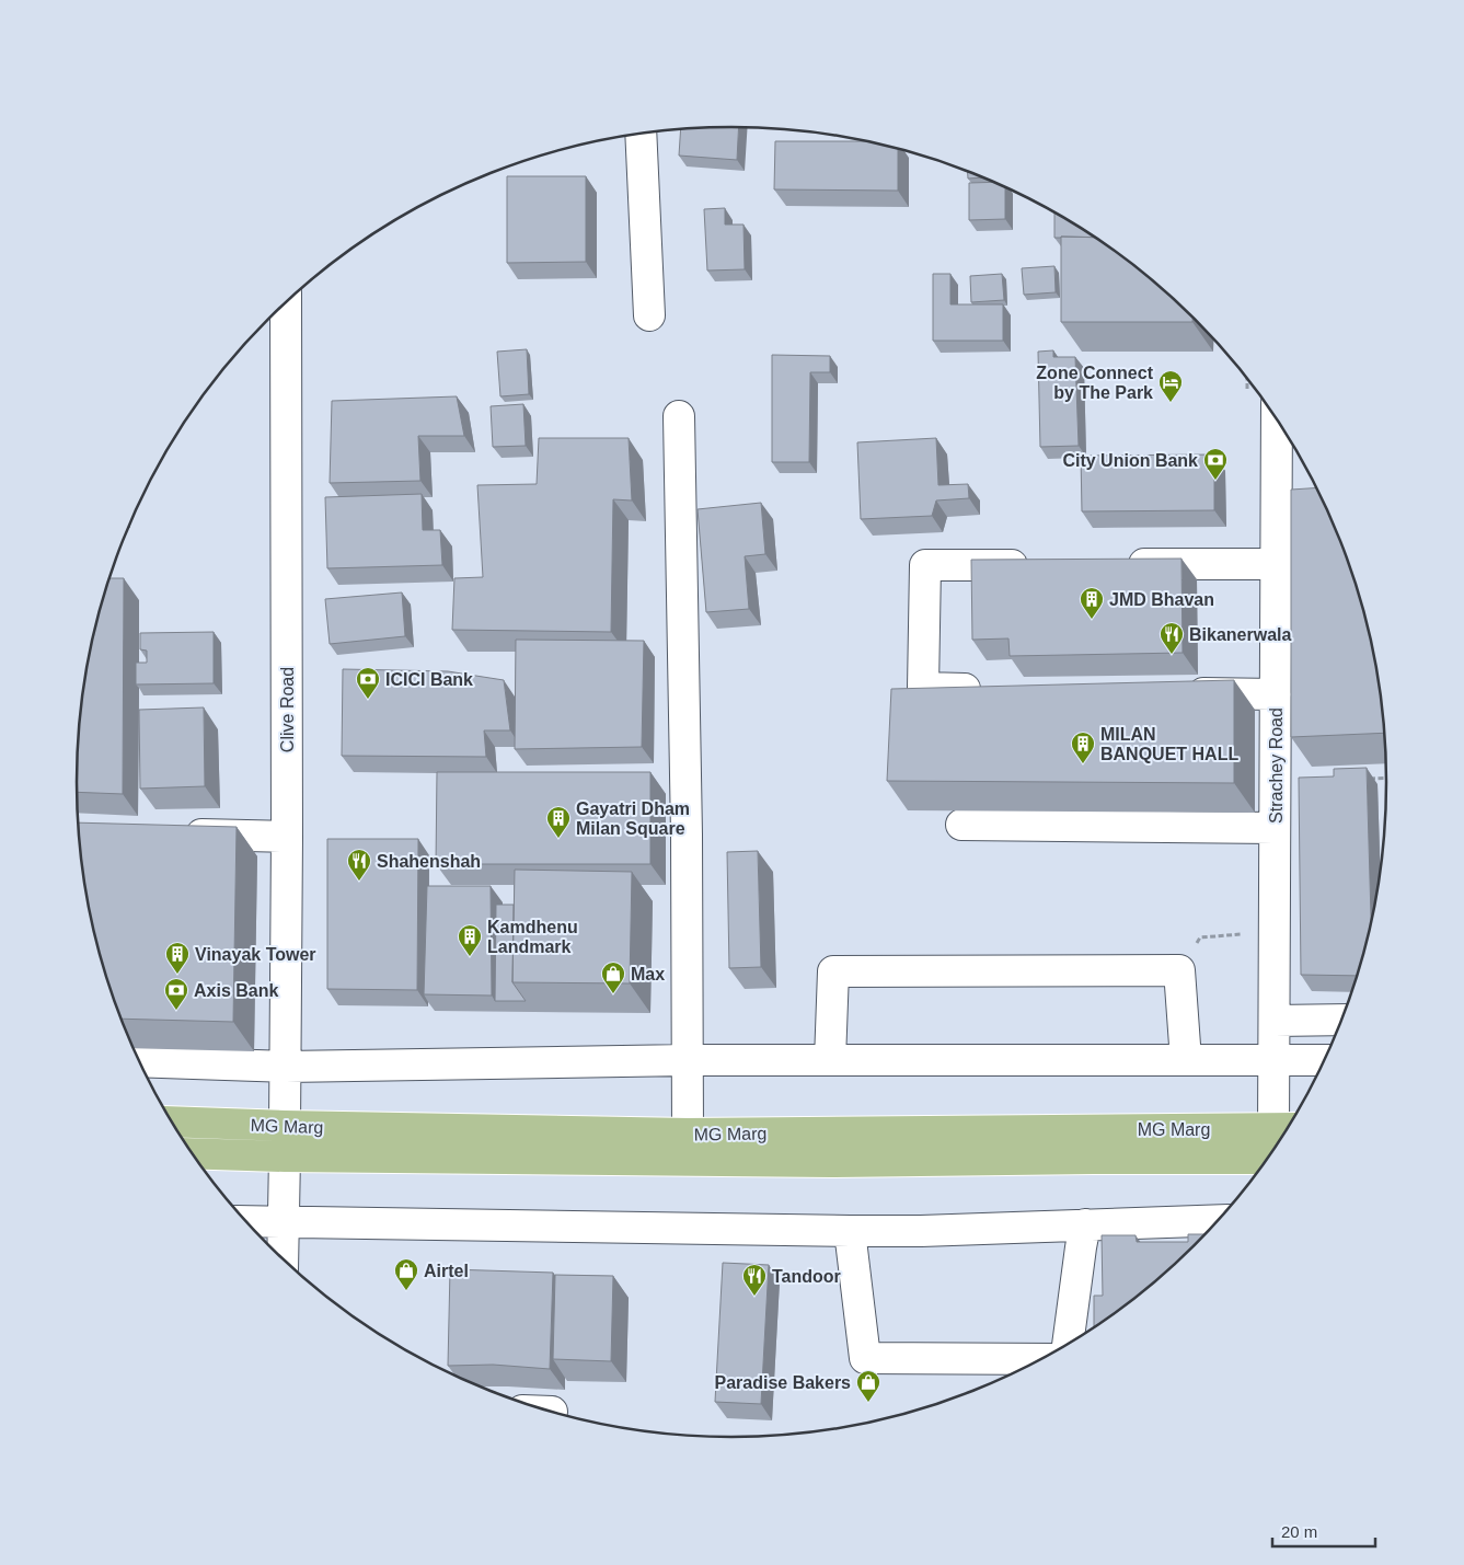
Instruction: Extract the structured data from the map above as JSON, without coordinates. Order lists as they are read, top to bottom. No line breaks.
{"streets":{"main road":["MG Marg"],"street":["Clive Road","Strachey Road"]},"crossings":[["Clive Road","MG Marg"],["Strachey Road","MG Marg"]],"places":{"hotel":["Zone Connect by The Park"],"bank":["City Union Bank","ICICI Bank","Axis Bank"],"building":["JMD Bhavan","MILAN BANQUET HALL","Gayatri Dham Milan Square","Kamdhenu Landmark","Vinayak Tower"],"restaurant":["Bikanerwala","Shahenshah","Tandoor"],"shop":["Max","Airtel","Paradise Bakers"]},"scale_bar":"20 m"}
